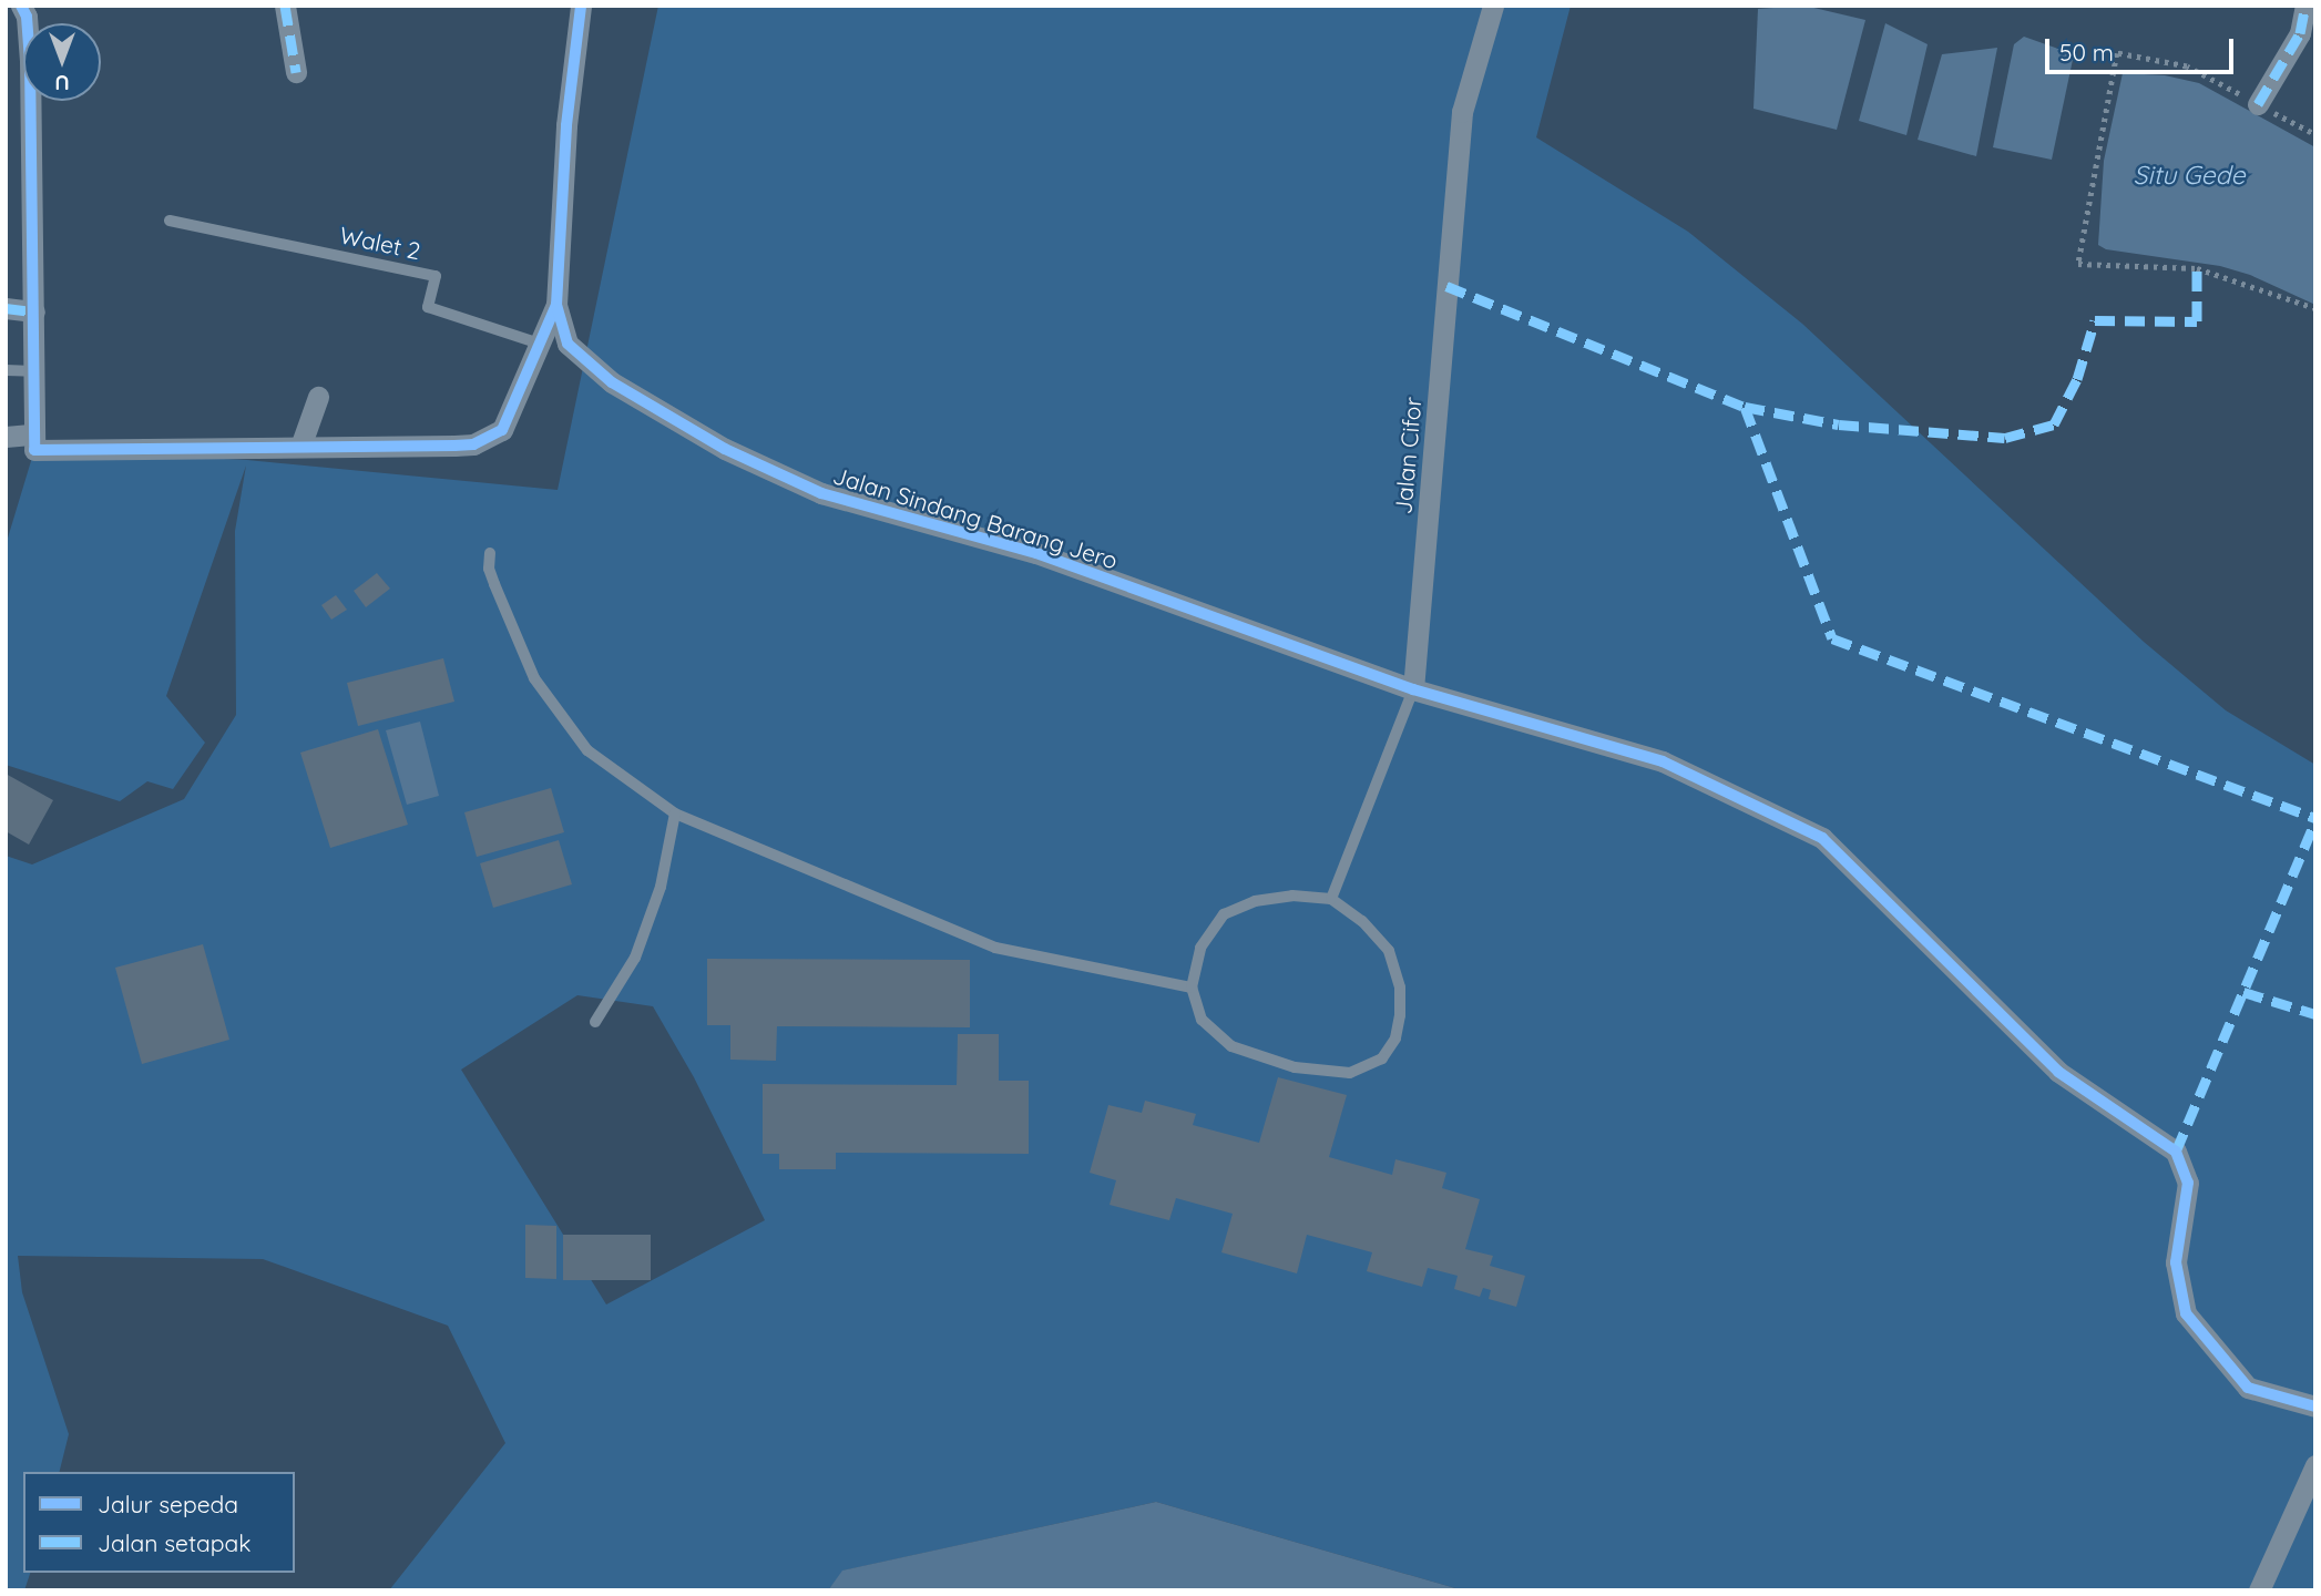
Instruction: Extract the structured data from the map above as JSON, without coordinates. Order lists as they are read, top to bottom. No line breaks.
{"streets":{"street":["Jalan Cifor","Jalan Sindang Barang Jero"],"lane":["Walet 2"]},"crossings":[["Jalan Cifor","Jalan Sindang Barang Jero"]],"water":["Situ Gede"],"legend":["Jalur sepeda","Jalan setapak"],"scale_bar":"50 m","north":"bottom"}
